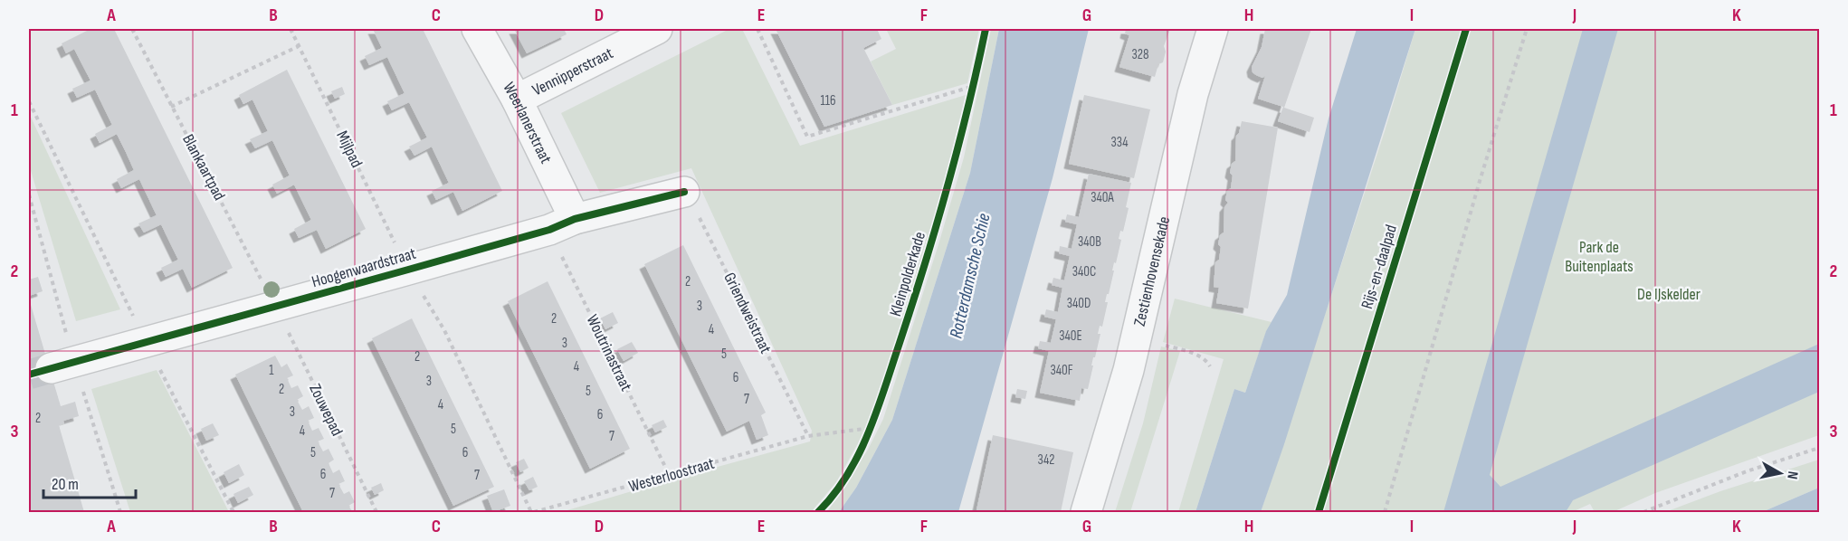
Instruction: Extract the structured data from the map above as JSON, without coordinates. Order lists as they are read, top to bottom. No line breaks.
{"streets":{"street":["Vennipperstraat","Weerlanerstraat","Hoogenwaardstraat","Zestienhovensekade"],"path":["Mijlpad","Blankaartpad","Griendweistraat","Woutrinastraat","Zouwepad","Westerloostraat"],"cycle path":["Rijs-en-daalpad","Kleinpolderkade"]},"crossings":[["Vennipperstraat","Weerlanerstraat"],["Weerlanerstraat","Hoogenwaardstraat"],["Weerlanerstraat","Woutrinastraat"],["Mijlpad","Hoogenwaardstraat"],["Mijlpad","Westerloostraat"],["Blankaartpad","Hoogenwaardstraat"],["Blankaartpad","Zouwepad"],["Hoogenwaardstraat","Griendweistraat"],["Hoogenwaardstraat","Woutrinastraat"],["Hoogenwaardstraat","Zouwepad"],["Hoogenwaardstraat","Westerloostraat"],["Griendweistraat","Westerloostraat"],["Woutrinastraat","Westerloostraat"]],"water":["Rotterdamsche Schie"],"parks":["Park de Buitenplaats","De IJskelder"],"house_numbers":["328","116","334","340A","340B","340C","2","340D","3","2","4","340E","3","5","2","4","1","340F","6","3","2","5","7","4","3","6","2","5","4","7","5","6","342","6","7","7"],"scale_bar":"20 m","north":"right","grid":{"columns":["A","B","C","D","E","F","G","H","I","J","K"],"rows":["1","2","3"]}}
